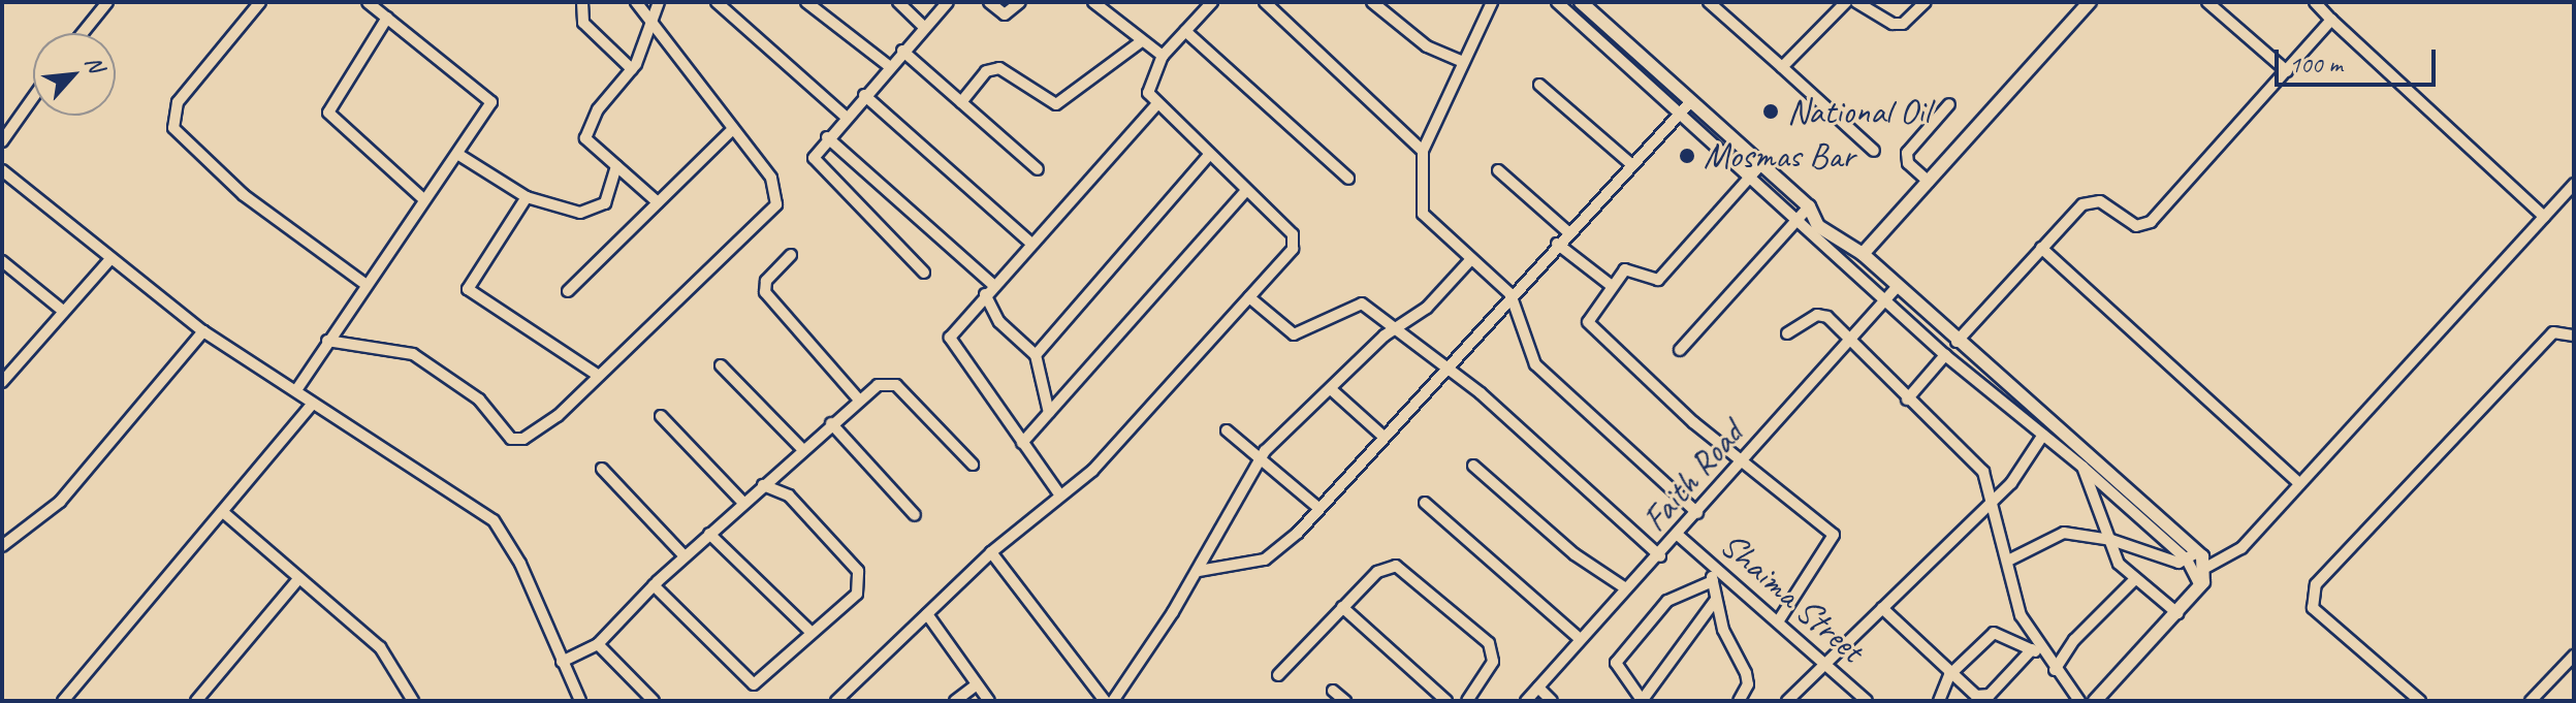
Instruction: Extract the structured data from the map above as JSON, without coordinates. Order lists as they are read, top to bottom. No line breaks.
{"streets":{"street":["Faith Road","Shaima Street"]},"crossings":[["Faith Road","Shaima Street"]],"places":["National Oil","Mosmas Bar"],"scale_bar":"100 m","north":"top right"}
